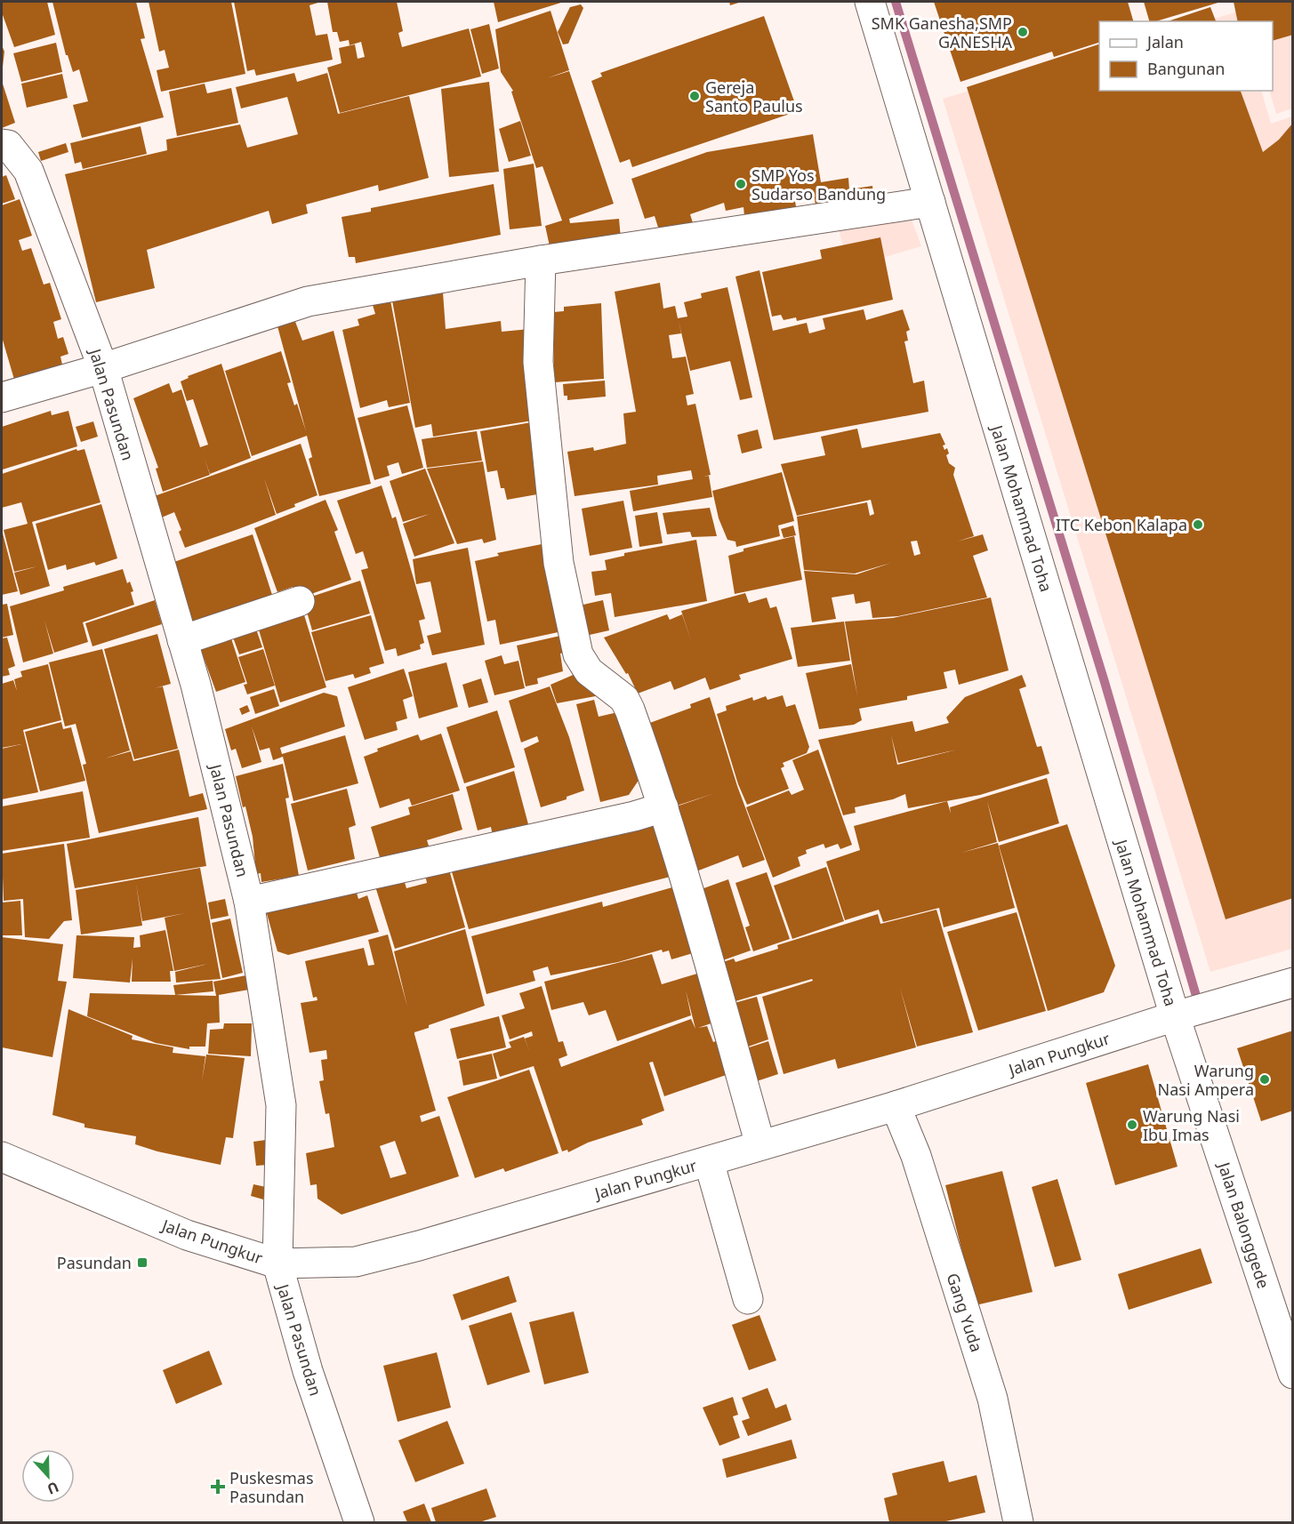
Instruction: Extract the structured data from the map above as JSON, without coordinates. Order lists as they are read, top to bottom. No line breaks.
{"streets":{"street":["Jalan Pasundan","Jalan Mohammad Toha","Jalan Pungkur","Jalan Balonggede","Gang Yuda"]},"crossings":[["Jalan Pasundan","Jalan Pungkur"],["Jalan Mohammad Toha","Jalan Pungkur"],["Jalan Mohammad Toha","Jalan Balonggede"],["Jalan Pungkur","Jalan Balonggede"],["Jalan Pungkur","Gang Yuda"]],"places":{"other":["SMK Ganesha,SMP GANESHA","Gereja Santo Paulus","SMP Yos Sudarso Bandung","ITC Kebon Kalapa","Warung Nasi Ampera","Warung Nasi Ibu Imas"],"transit":["Pasundan"],"health":["Puskesmas Pasundan"]},"legend":["Jalan","Bangunan"],"north":"bottom"}
